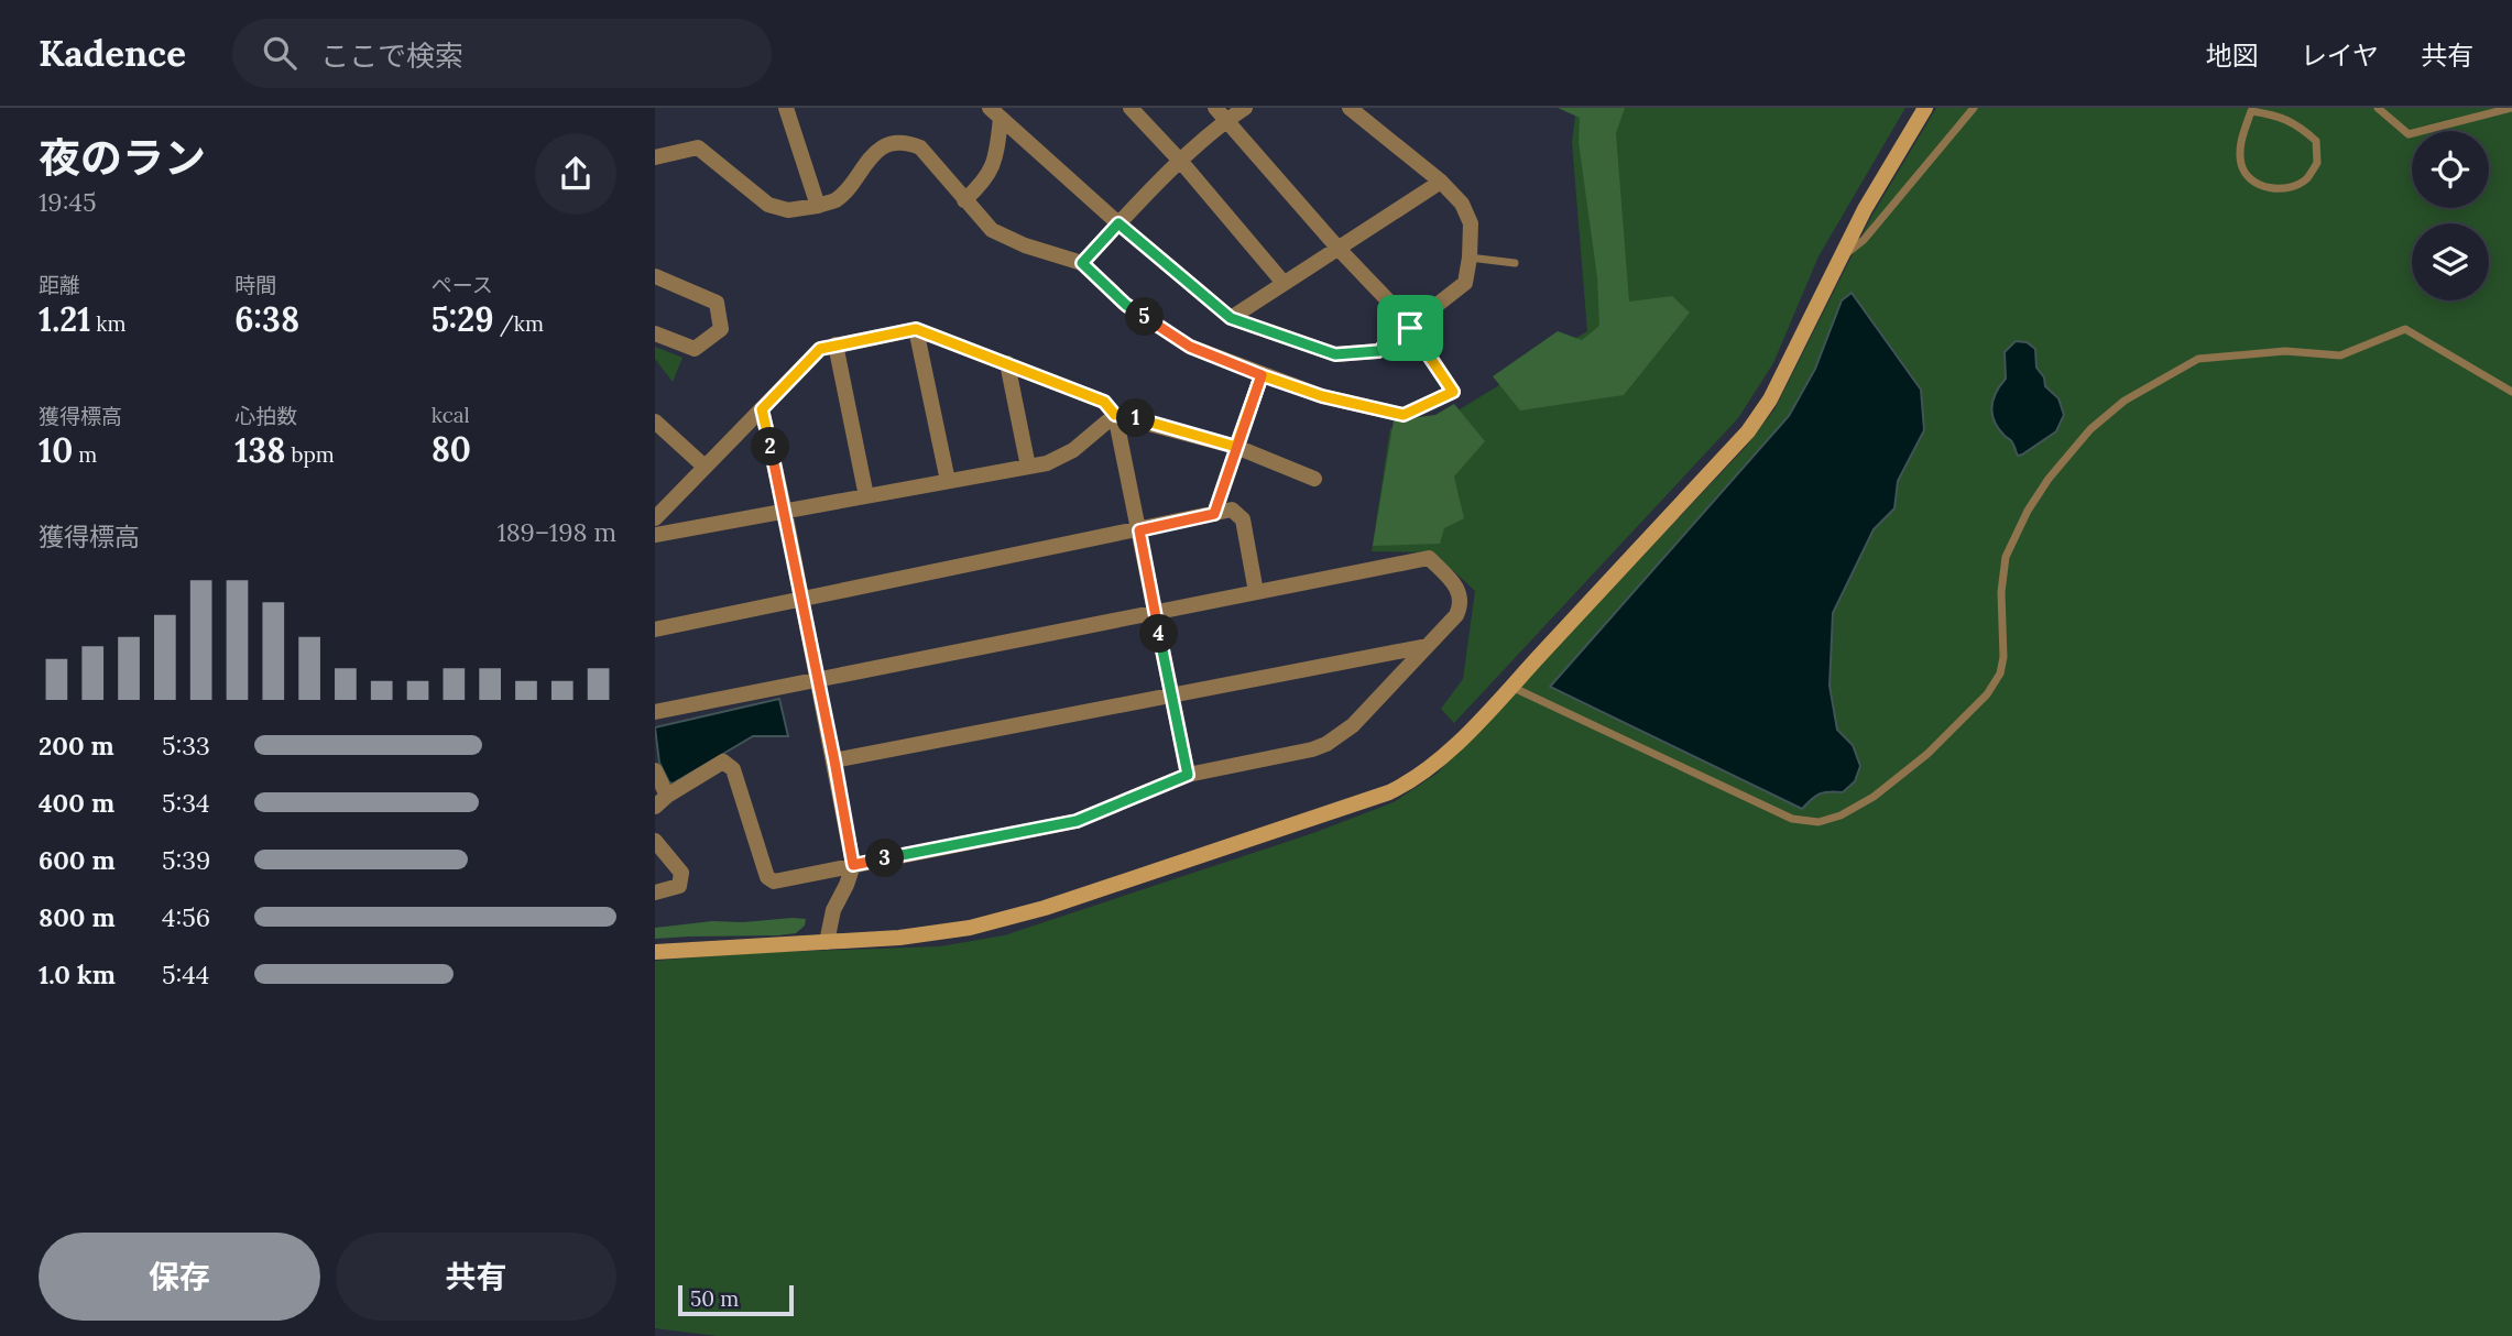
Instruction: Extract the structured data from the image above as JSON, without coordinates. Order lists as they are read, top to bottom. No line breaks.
{"scale_bar":"50 m","page":{"header":"Kadence","search":"ここで検索","nav":["地図","レイヤ","共有"],"heading":["夜のラン","19:45"],"stats":[["距離","1.21 km"],["時間","6:38"],["ペース","5:29 /km"],["獲得標高","10 m"],["心拍数","138 bpm"],["kcal","80"]],"pins":["5","1","2","4","3"],"chart":["獲得標高","189–198 m"],"list":[{"name":"200 m","note":"5:33"},{"name":"400 m","note":"5:34"},{"name":"600 m","note":"5:39"},{"name":"800 m","note":"4:56"},{"name":"1.0 km","note":"5:44"}],"buttons":["保存","共有"],"scale":"50 m"}}
